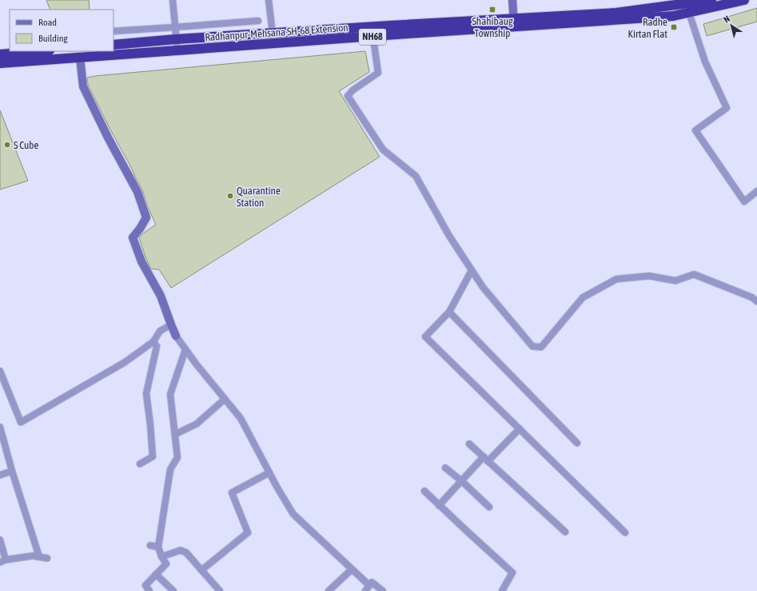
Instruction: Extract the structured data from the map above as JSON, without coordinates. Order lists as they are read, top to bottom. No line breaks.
{"streets":{"highway":["Radhanpur-Mehsana SH-68 Extension","NH68"]},"crossings":[["Radhanpur-Mehsana SH-68 Extension","NH68"]],"places":{"transit":["Shahibaug Township","Radhe Kirtan Flat"],"other":["S Cube","Quarantine Station"]},"legend":["Road","Building"],"north":"top left"}
